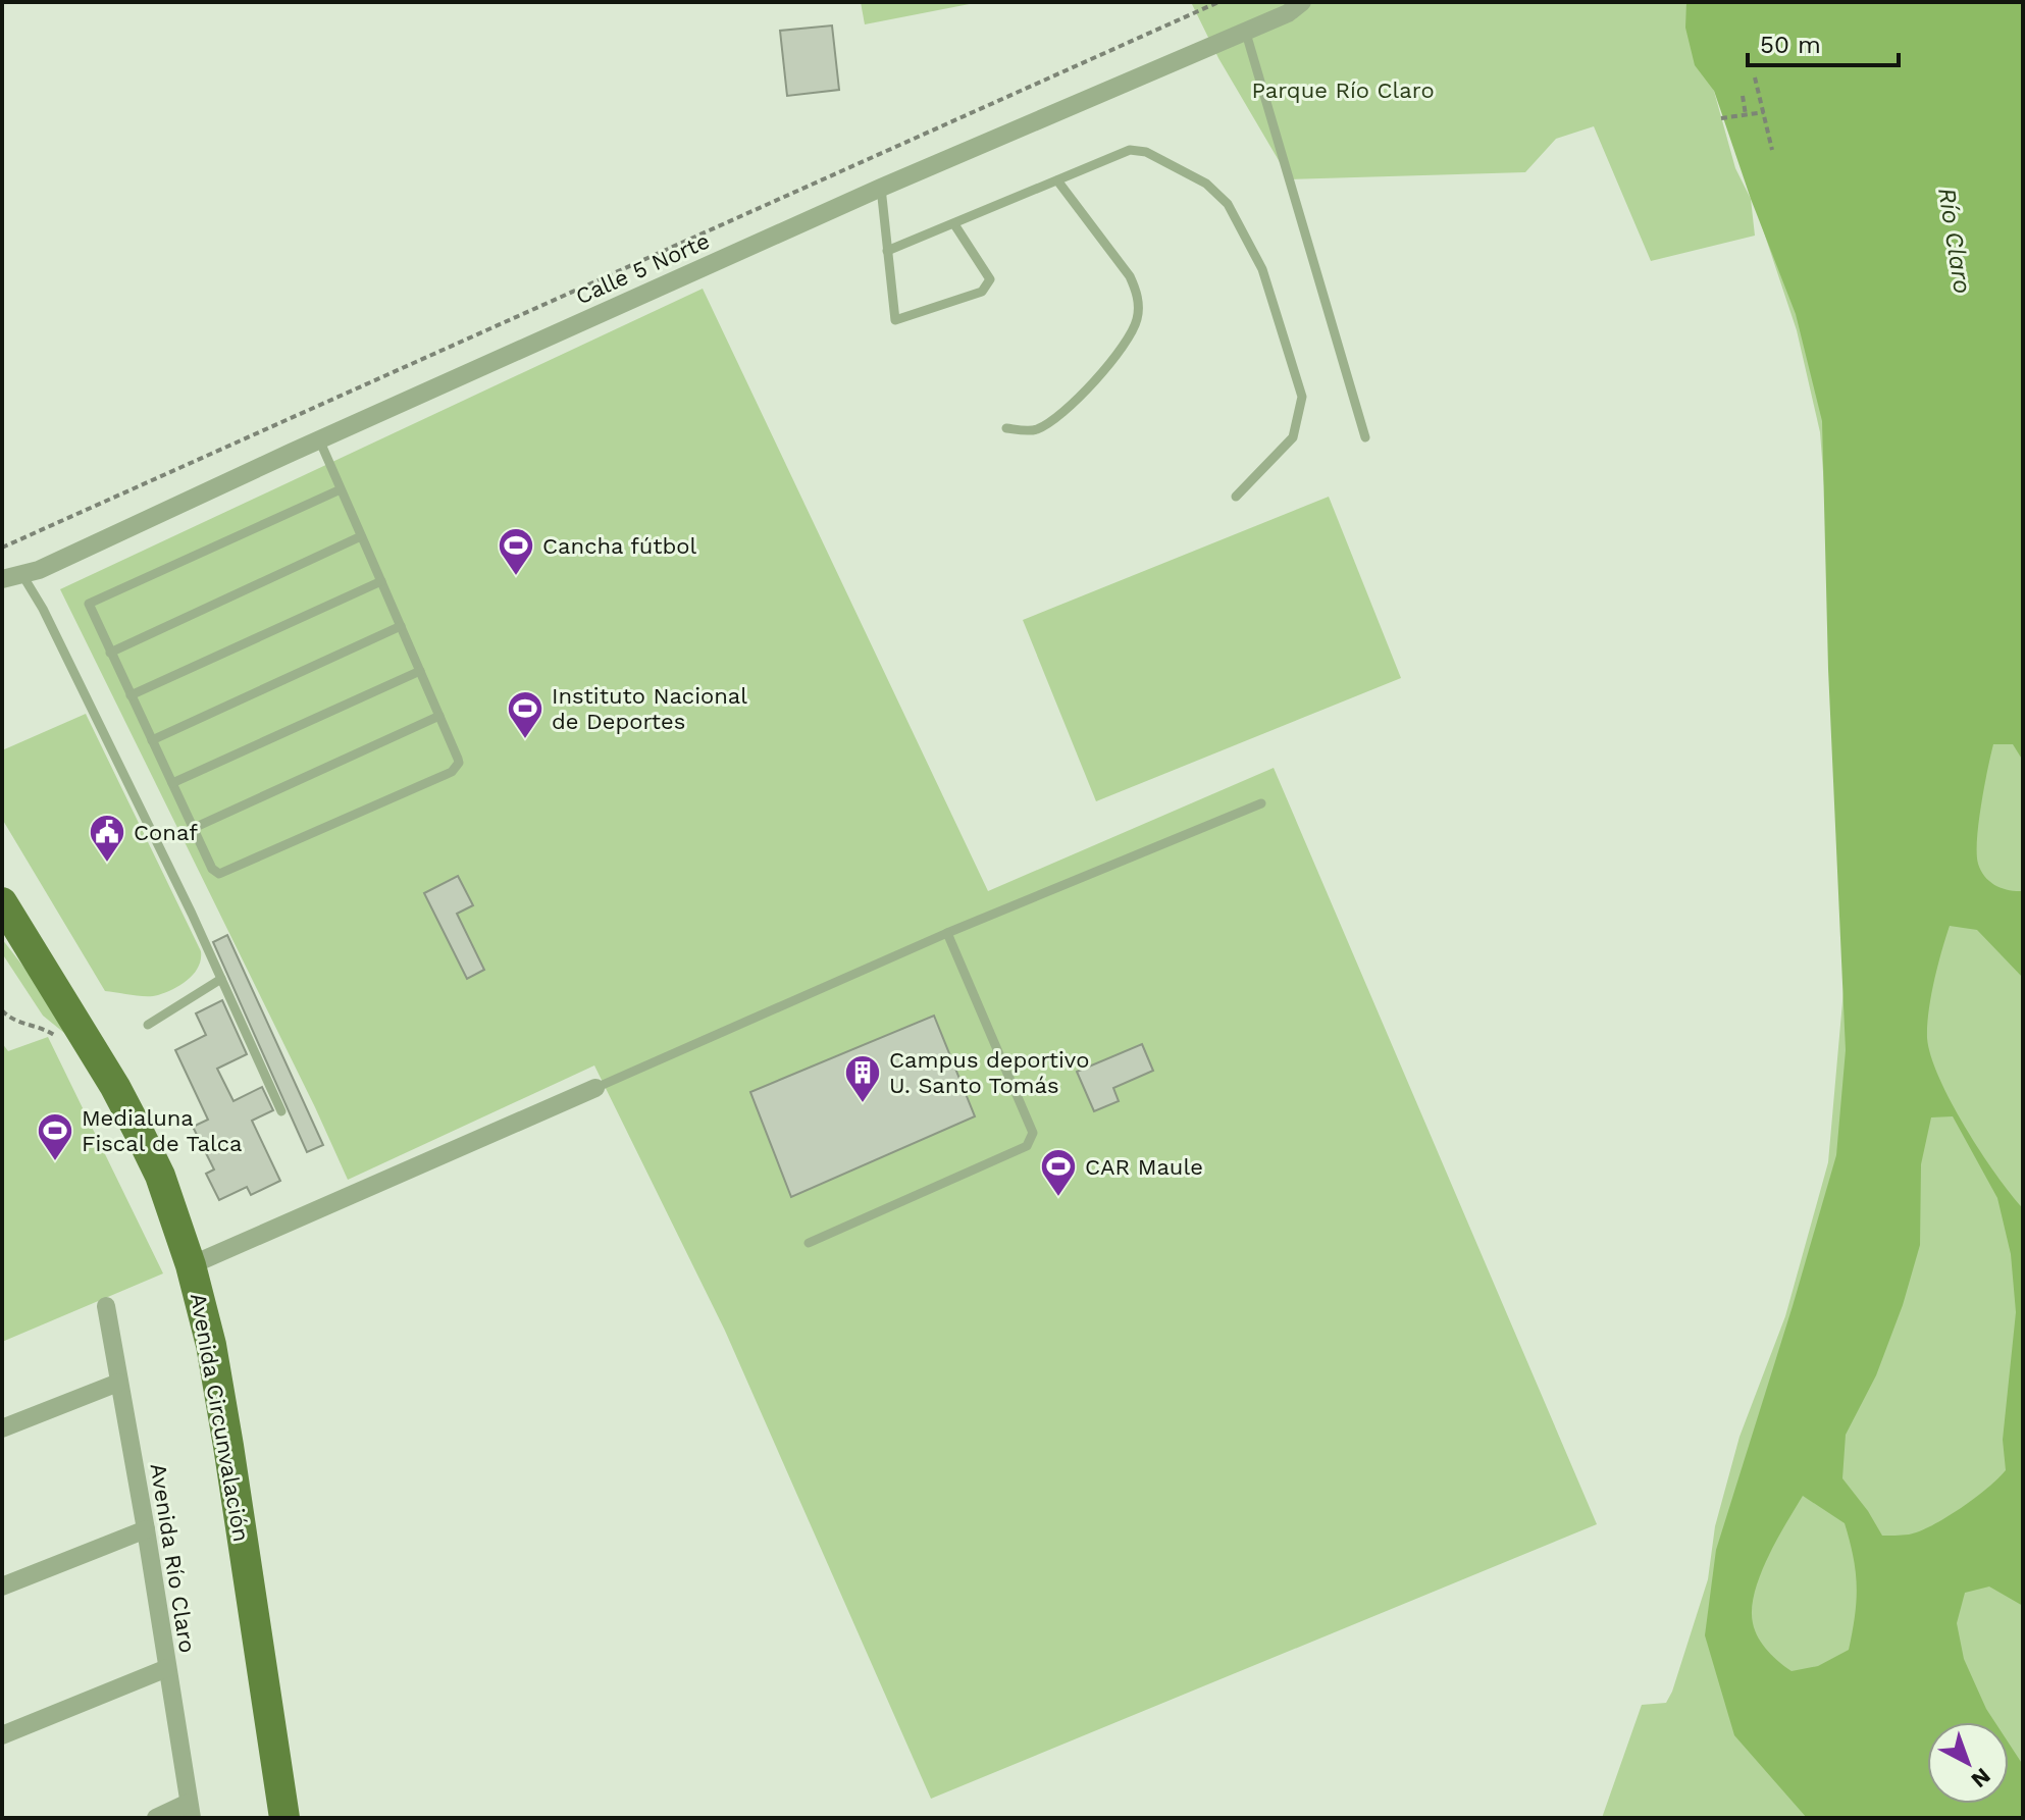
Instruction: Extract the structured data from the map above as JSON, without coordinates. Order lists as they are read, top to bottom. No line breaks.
{"streets":{"main road":["Avenida Circunvalación"],"street":["Calle 5 Norte","Avenida Río Claro"]},"water":["Río Claro"],"parks":["Parque Río Claro"],"places":{"sports":["Cancha fútbol","Instituto Nacional de Deportes","Medialuna Fiscal de Talca","CAR Maule"],"public building":["Conaf"],"building":["Campus deportivo U. Santo Tomás"]},"scale_bar":"50 m","north":"bottom right"}
